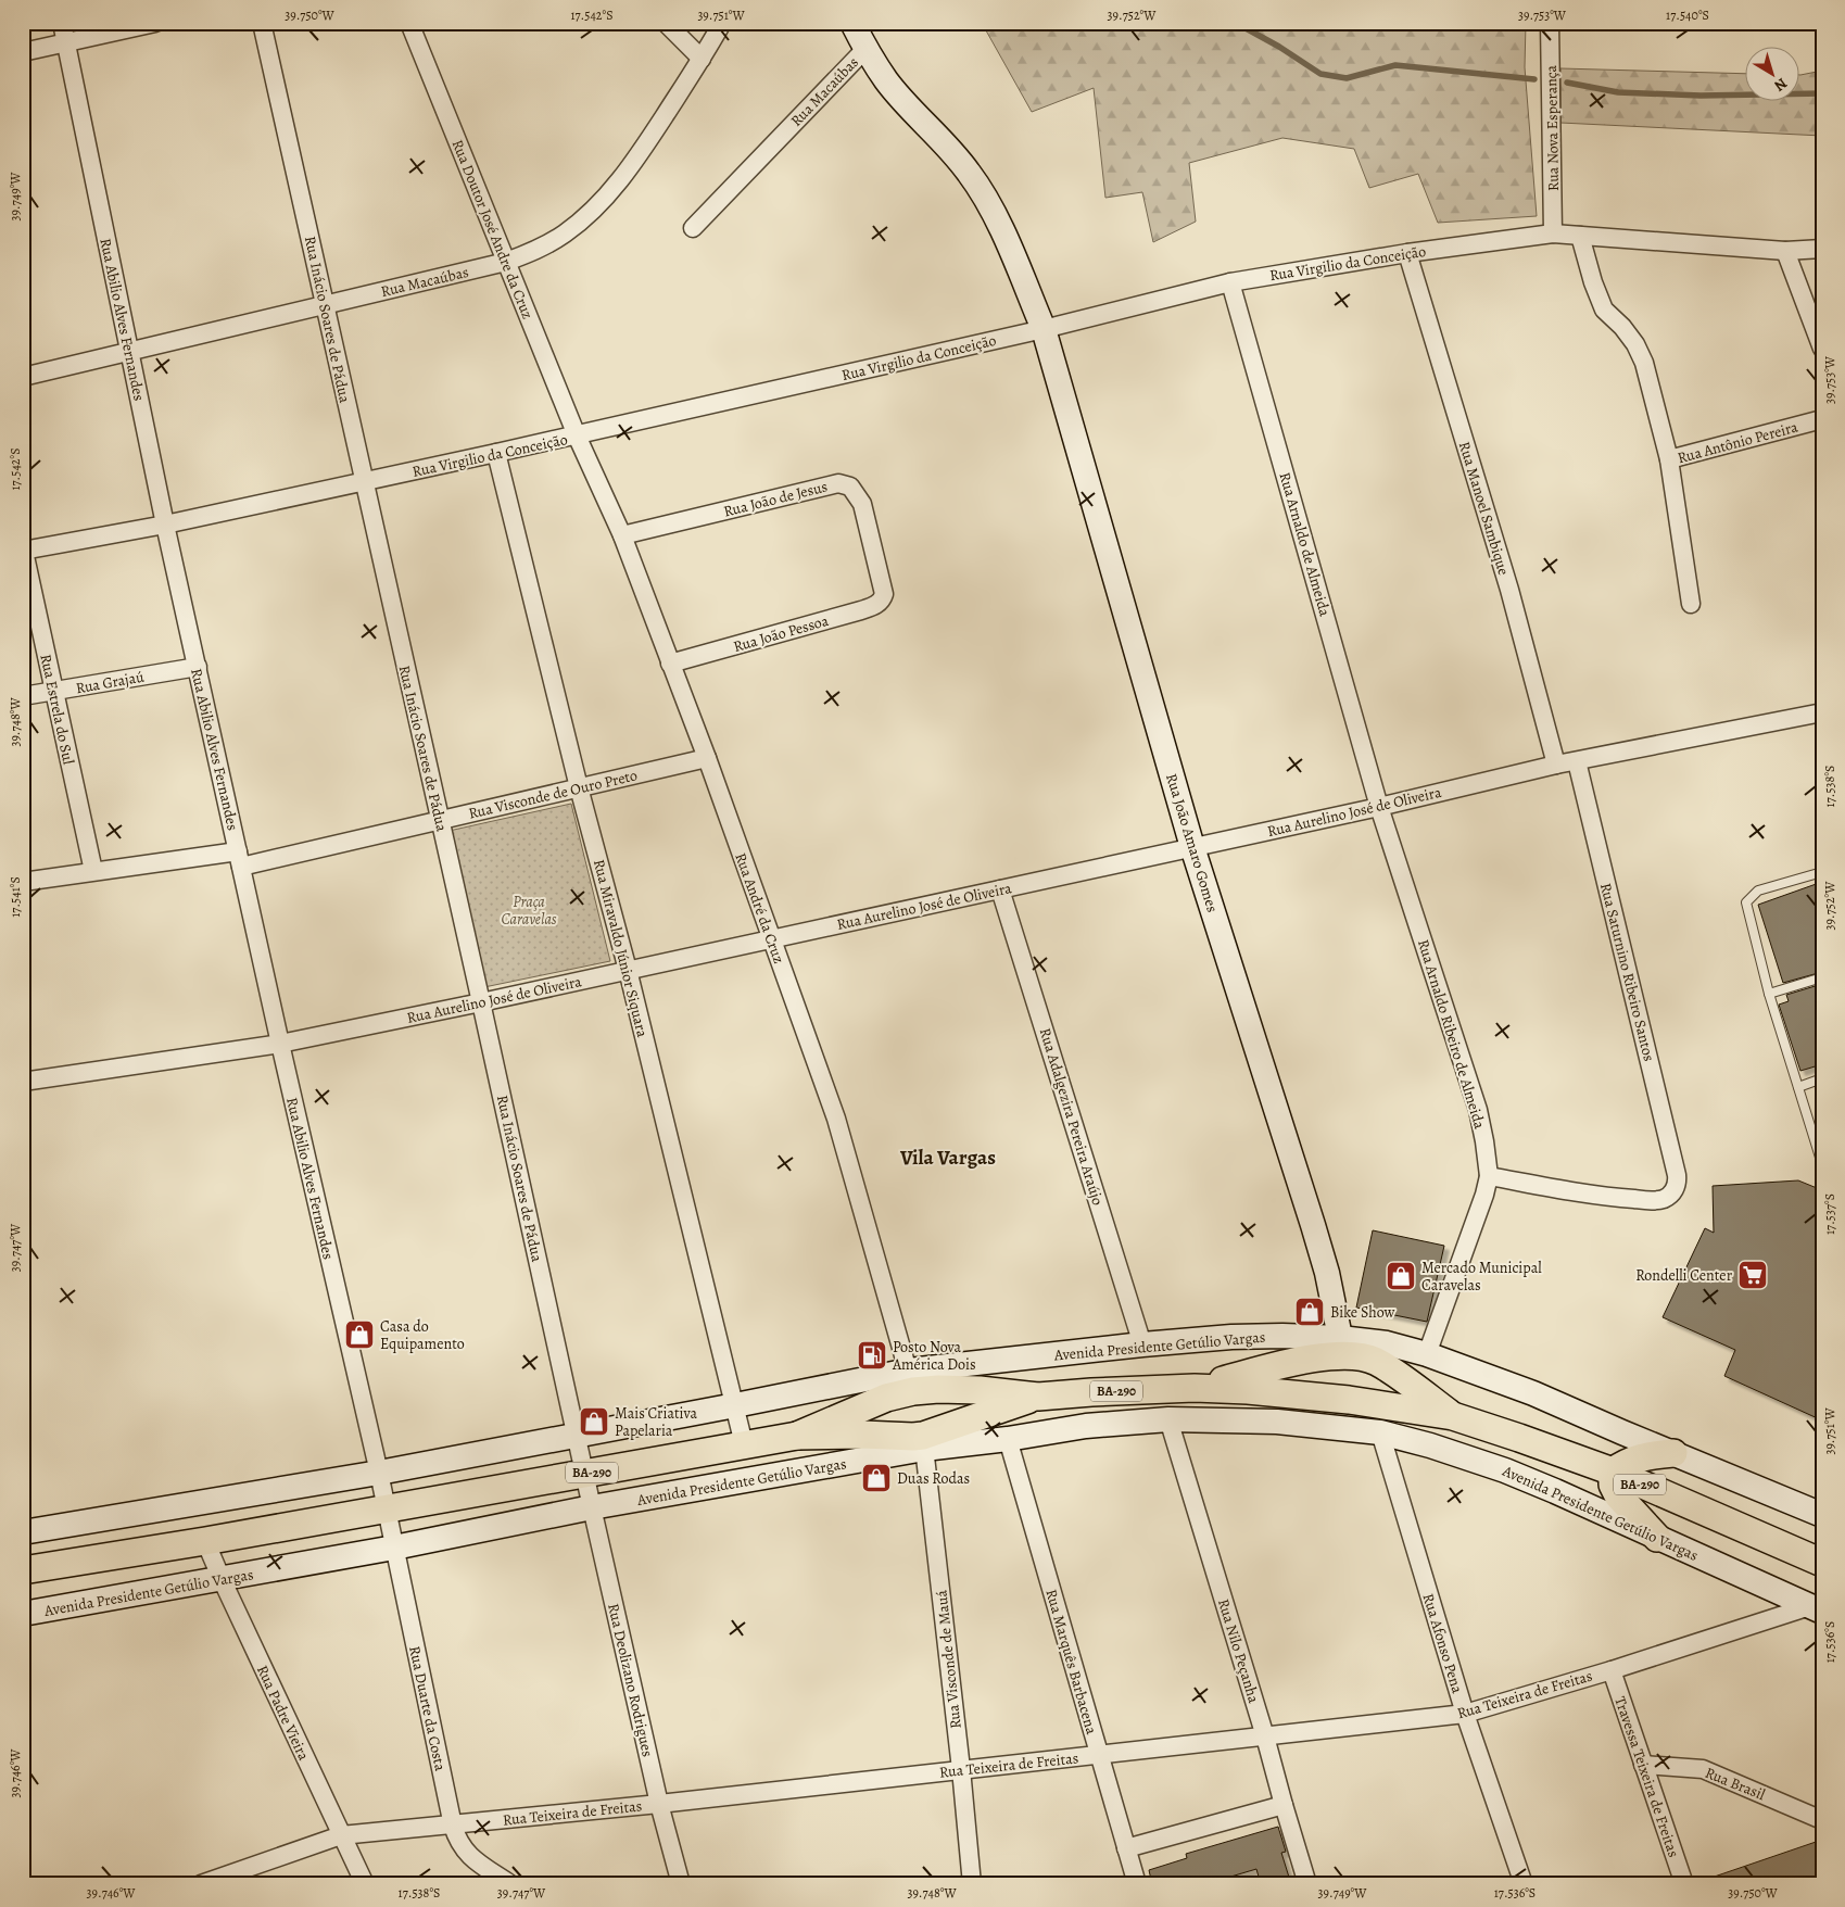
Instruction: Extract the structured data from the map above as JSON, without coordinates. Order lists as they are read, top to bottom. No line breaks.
{"streets":{"main road":["Avenida Presidente Getúlio Vargas","BA-290"],"street":["Rua Macaúbas","Rua Nova Esperança","Rua Doutor José Andre da Cruz","Rua Virgilio da Conceição","Rua Abilio Alves Fernandes","Rua Inácio Soares de Pádua","Rua Antônio Pereira","Rua João de Jesus","Rua Manoel Sambique","Rua Arnaldo de Almeida","Rua João Pessoa","Rua Grajaú","Rua Estrela do Sul","Rua Visconde de Ouro Preto","Rua Aurelino José de Oliveira","Rua João Amaro Gomes","Rua André da Cruz","Rua Miravaldo Júnior Siquara","Rua Saturnino Ribeiro Santos","Rua Arnaldo Ribeiro de Almeida","Rua Adalgezira Pereira Araújo","Rua Afonso Pena","Rua Nilo Peçanha","Rua Visconde de Mauá","Rua Marquês Barbacena","Rua Deolizano Rodrigues","Rua Teixeira de Freitas","Rua Duarte da Costa","Rua Padre Vieira","Travessa Teixeira de Freitas","Rua Brasil"]},"crossings":[["Rua Macaúbas","Rua Doutor José Andre da Cruz"],["Rua Macaúbas","Rua Abilio Alves Fernandes"],["Rua Macaúbas","Rua Inácio Soares de Pádua"],["Rua Macaúbas","Rua João Amaro Gomes"],["Rua Nova Esperança","Rua Virgilio da Conceição"],["Rua Doutor José Andre da Cruz","Rua Virgilio da Conceição"],["Rua Doutor José Andre da Cruz","Rua André da Cruz"],["Rua Virgilio da Conceição","Rua Abilio Alves Fernandes"],["Rua Virgilio da Conceição","Rua Inácio Soares de Pádua"],["Rua Virgilio da Conceição","Rua Antônio Pereira"],["Rua Virgilio da Conceição","Rua Manoel Sambique"],["Rua Virgilio da Conceição","Rua Arnaldo de Almeida"],["Rua Virgilio da Conceição","Rua Estrela do Sul"],["Rua Virgilio da Conceição","Rua João Amaro Gomes"],["Rua Virgilio da Conceição","Rua André da Cruz"],["Rua Virgilio da Conceição","Rua Miravaldo Júnior Siquara"],["Rua Abilio Alves Fernandes","Rua Grajaú"],["Rua Abilio Alves Fernandes","Rua Visconde de Ouro Preto"],["Rua Abilio Alves Fernandes","Rua Aurelino José de Oliveira"],["Rua Abilio Alves Fernandes","Avenida Presidente Getúlio Vargas"],["Rua Abilio Alves Fernandes","Rua Duarte da Costa"],["Rua Inácio Soares de Pádua","Rua Visconde de Ouro Preto"],["Rua Inácio Soares de Pádua","Rua Aurelino José de Oliveira"],["Rua Inácio Soares de Pádua","Avenida Presidente Getúlio Vargas"],["Rua Inácio Soares de Pádua","Rua Deolizano Rodrigues"],["Rua João de Jesus","Rua João Pessoa"],["Rua João de Jesus","Rua André da Cruz"],["Rua Manoel Sambique","Rua Aurelino José de Oliveira"],["Rua Arnaldo de Almeida","Rua Aurelino José de Oliveira"],["Rua Arnaldo de Almeida","Rua Arnaldo Ribeiro de Almeida"],["Rua João Pessoa","Rua André da Cruz"],["Rua Grajaú","Rua Estrela do Sul"],["Rua Estrela do Sul","Rua Visconde de Ouro Preto"],["Rua Visconde de Ouro Preto","Rua André da Cruz"],["Rua Visconde de Ouro Preto","Rua Miravaldo Júnior Siquara"],["Rua Aurelino José de Oliveira","Rua João Amaro Gomes"],["Rua Aurelino José de Oliveira","Rua André da Cruz"],["Rua Aurelino José de Oliveira","Rua Miravaldo Júnior Siquara"],["Rua Aurelino José de Oliveira","Rua Saturnino Ribeiro Santos"],["Rua Aurelino José de Oliveira","Rua Arnaldo Ribeiro de Almeida"],["Rua Aurelino José de Oliveira","Rua Adalgezira Pereira Araújo"],["Rua João Amaro Gomes","Avenida Presidente Getúlio Vargas"],["Rua André da Cruz","Avenida Presidente Getúlio Vargas"],["Rua André da Cruz","Rua Visconde de Mauá"],["Rua Miravaldo Júnior Siquara","Avenida Presidente Getúlio Vargas"],["Rua Saturnino Ribeiro Santos","Rua Arnaldo Ribeiro de Almeida"],["Rua Arnaldo Ribeiro de Almeida","Avenida Presidente Getúlio Vargas"],["Rua Adalgezira Pereira Araújo","Avenida Presidente Getúlio Vargas"],["Avenida Presidente Getúlio Vargas","Rua Afonso Pena"],["Avenida Presidente Getúlio Vargas","Rua Nilo Peçanha"],["Avenida Presidente Getúlio Vargas","Rua Visconde de Mauá"],["Avenida Presidente Getúlio Vargas","Rua Marquês Barbacena"],["Avenida Presidente Getúlio Vargas","Rua Deolizano Rodrigues"],["Avenida Presidente Getúlio Vargas","Rua Teixeira de Freitas"],["Avenida Presidente Getúlio Vargas","Rua Duarte da Costa"],["Avenida Presidente Getúlio Vargas","Rua Padre Vieira"],["Rua Afonso Pena","Rua Teixeira de Freitas"],["Rua Nilo Peçanha","Rua Teixeira de Freitas"],["Rua Visconde de Mauá","Rua Teixeira de Freitas"],["Rua Marquês Barbacena","Rua Teixeira de Freitas"],["Rua Deolizano Rodrigues","Rua Teixeira de Freitas"],["Rua Teixeira de Freitas","Rua Duarte da Costa"],["Rua Teixeira de Freitas","Rua Padre Vieira"],["Rua Teixeira de Freitas","Travessa Teixeira de Freitas"],["Travessa Teixeira de Freitas","Rua Brasil"]],"districts":["Vila Vargas"],"parks":["Praça Caravelas"],"places":{"supermarket":["Rondelli Center"],"shop":["Mercado Municipal Caravelas","Bike Show","Casa do Equipamento","Mais Criativa Papelaria","Duas Rodas"],"fuel station":["Posto Nova América Dois"]},"north":"bottom right","coordinates":["39.750°W","17.542°S","39.751°W","39.752°W","39.753°W","17.540°S","39.749°W","39.748°W","17.538°S","17.541°S","17.537°S","39.747°W","17.536°S","39.746°W"]}
